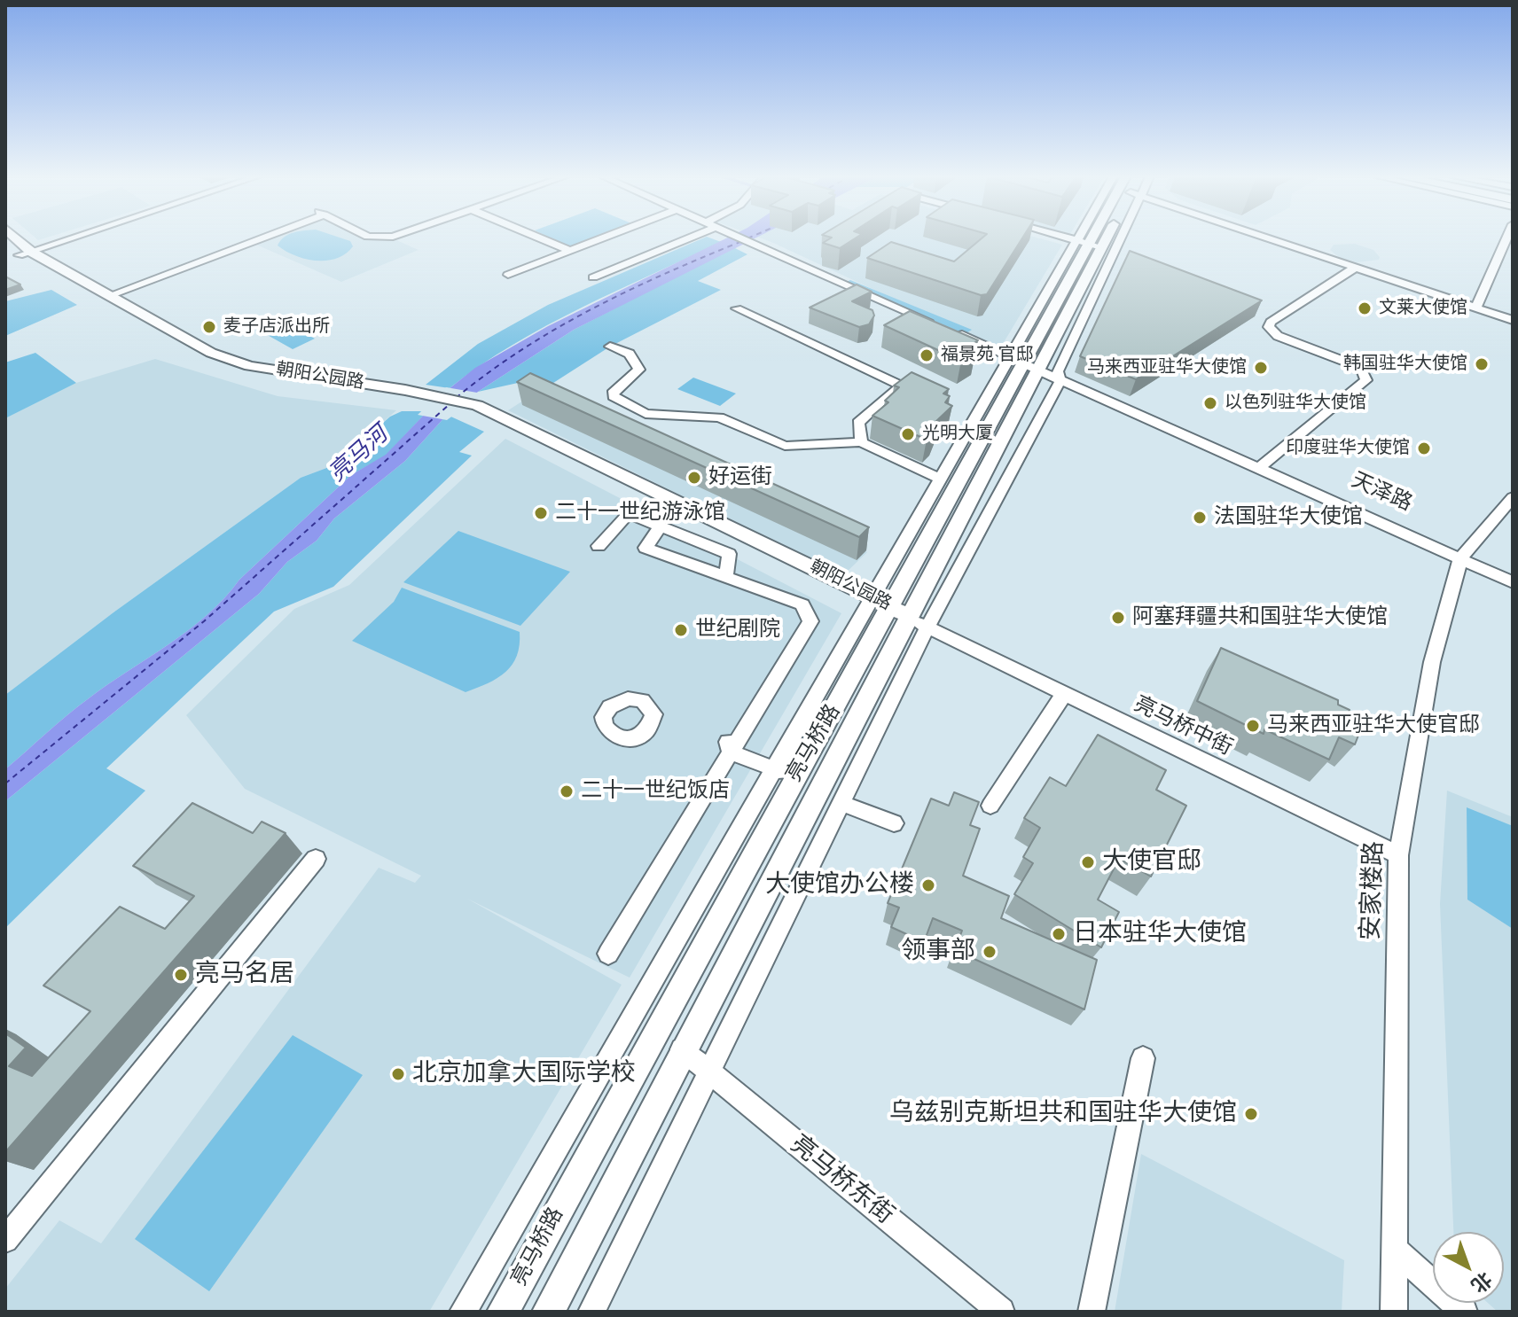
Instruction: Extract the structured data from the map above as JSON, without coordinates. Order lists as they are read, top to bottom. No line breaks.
{"streets":{"main road":["朝阳公园路","亮马桥路"],"street":["天泽路","亮马桥中街","安家楼路","亮马桥东街"]},"crossings":[["朝阳公园路","亮马桥中街"],["朝阳公园路","亮马桥路"],["天泽路","亮马桥路"],["天泽路","安家楼路"],["亮马桥中街","亮马桥路"],["亮马桥中街","安家楼路"],["亮马桥路","亮马桥东街"]],"water":["亮马河"],"places":["文莱大使馆","麦子店派出所","福景苑 官邸","韩国驻华大使馆","马来西亚驻华大使馆","以色列驻华大使馆","光明大厦","印度驻华大使馆","好运街","二十一世纪游泳馆","法国驻华大使馆","阿塞拜疆共和国驻华大使馆","世纪剧院","马来西亚驻华大使官邸","二十一世纪饭店","大使官邸","大使馆办公楼","日本驻华大使馆","领事部","亮马名居","北京加拿大国际学校","乌兹别克斯坦共和国驻华大使馆"],"north":"bottom right"}
